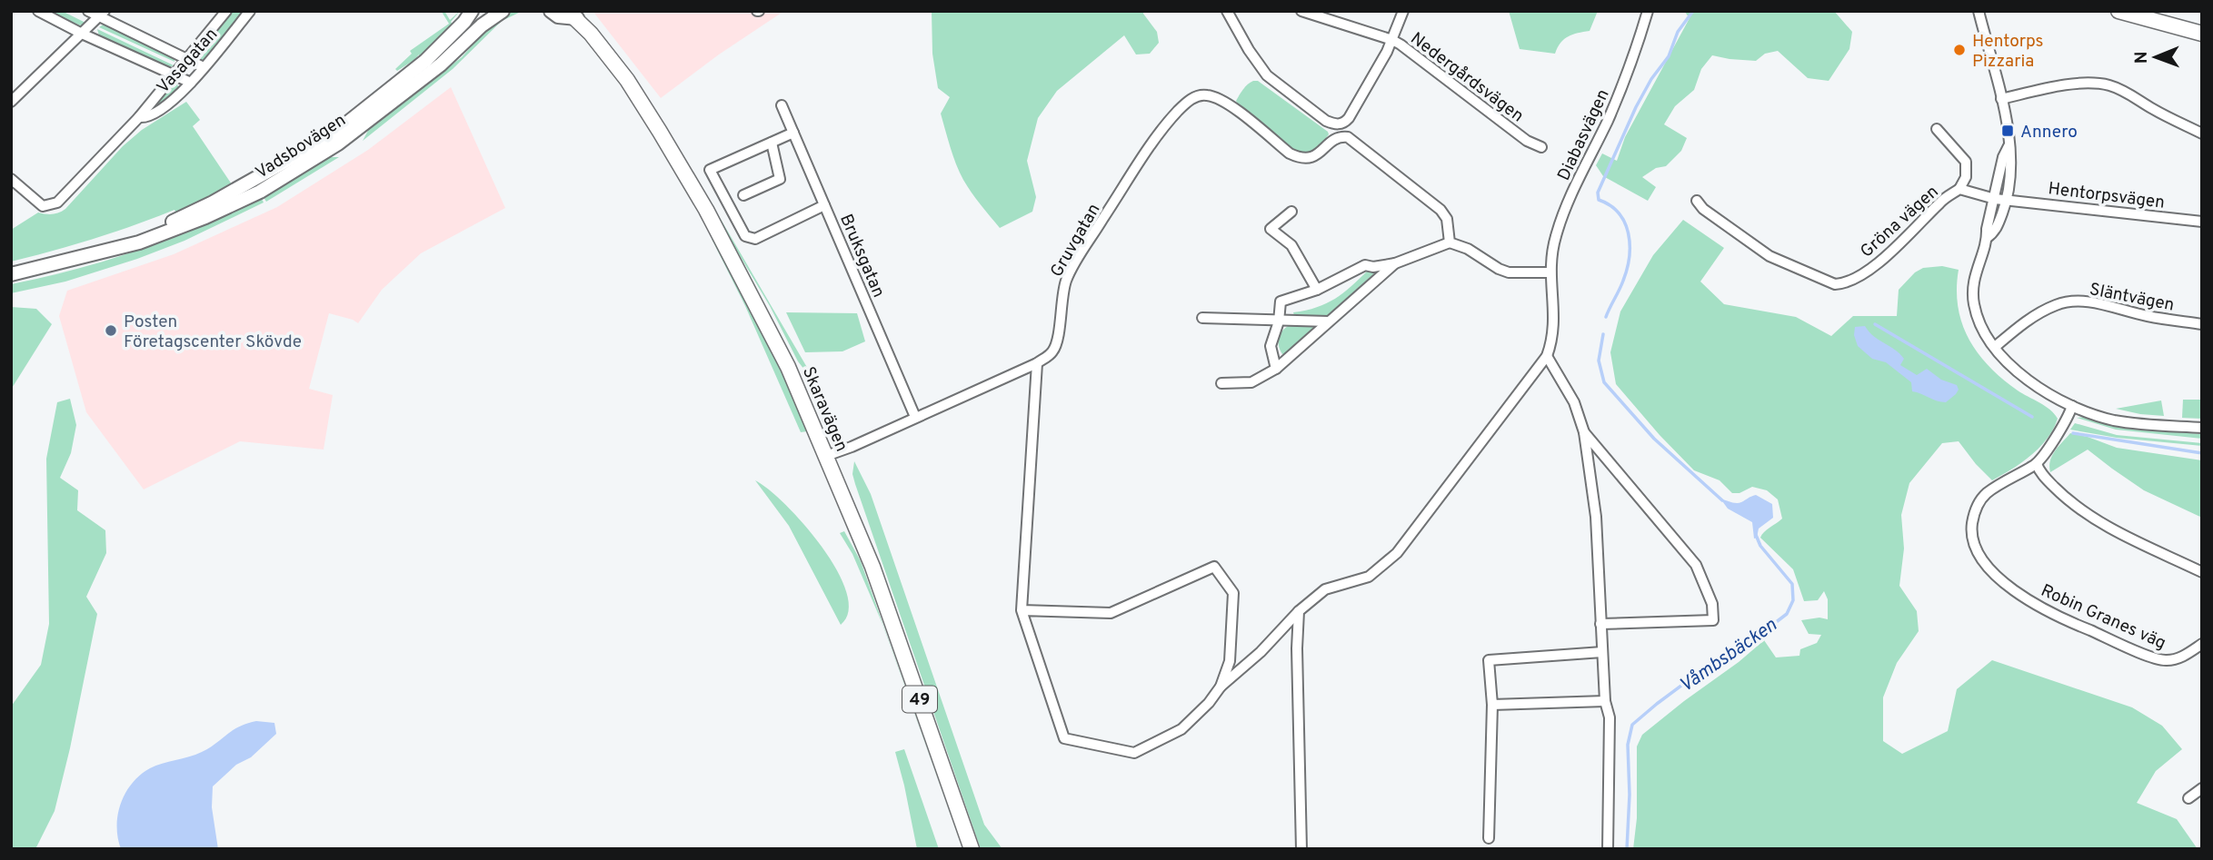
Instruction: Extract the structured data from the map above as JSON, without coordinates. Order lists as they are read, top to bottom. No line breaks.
{"streets":{"main road":["Vadsbovägen","Skaravägen","49"],"street":["Vasagatan","Nedergårdsvägen","Diabasvägen","Hentorpsvägen","Gröna vägen","Gruvgatan","Bruksgatan","Släntvägen","Robin Granes väg"]},"crossings":[["Hentorpsvägen","Gröna vägen"],["Gruvgatan","Bruksgatan"],["Gruvgatan","Skaravägen"]],"water":["Våmbsbäcken"],"places":{"other":["Hentorps Pizzaria","Posten Företagscenter Skövde"],"transit":["Annero"]},"north":"left"}
